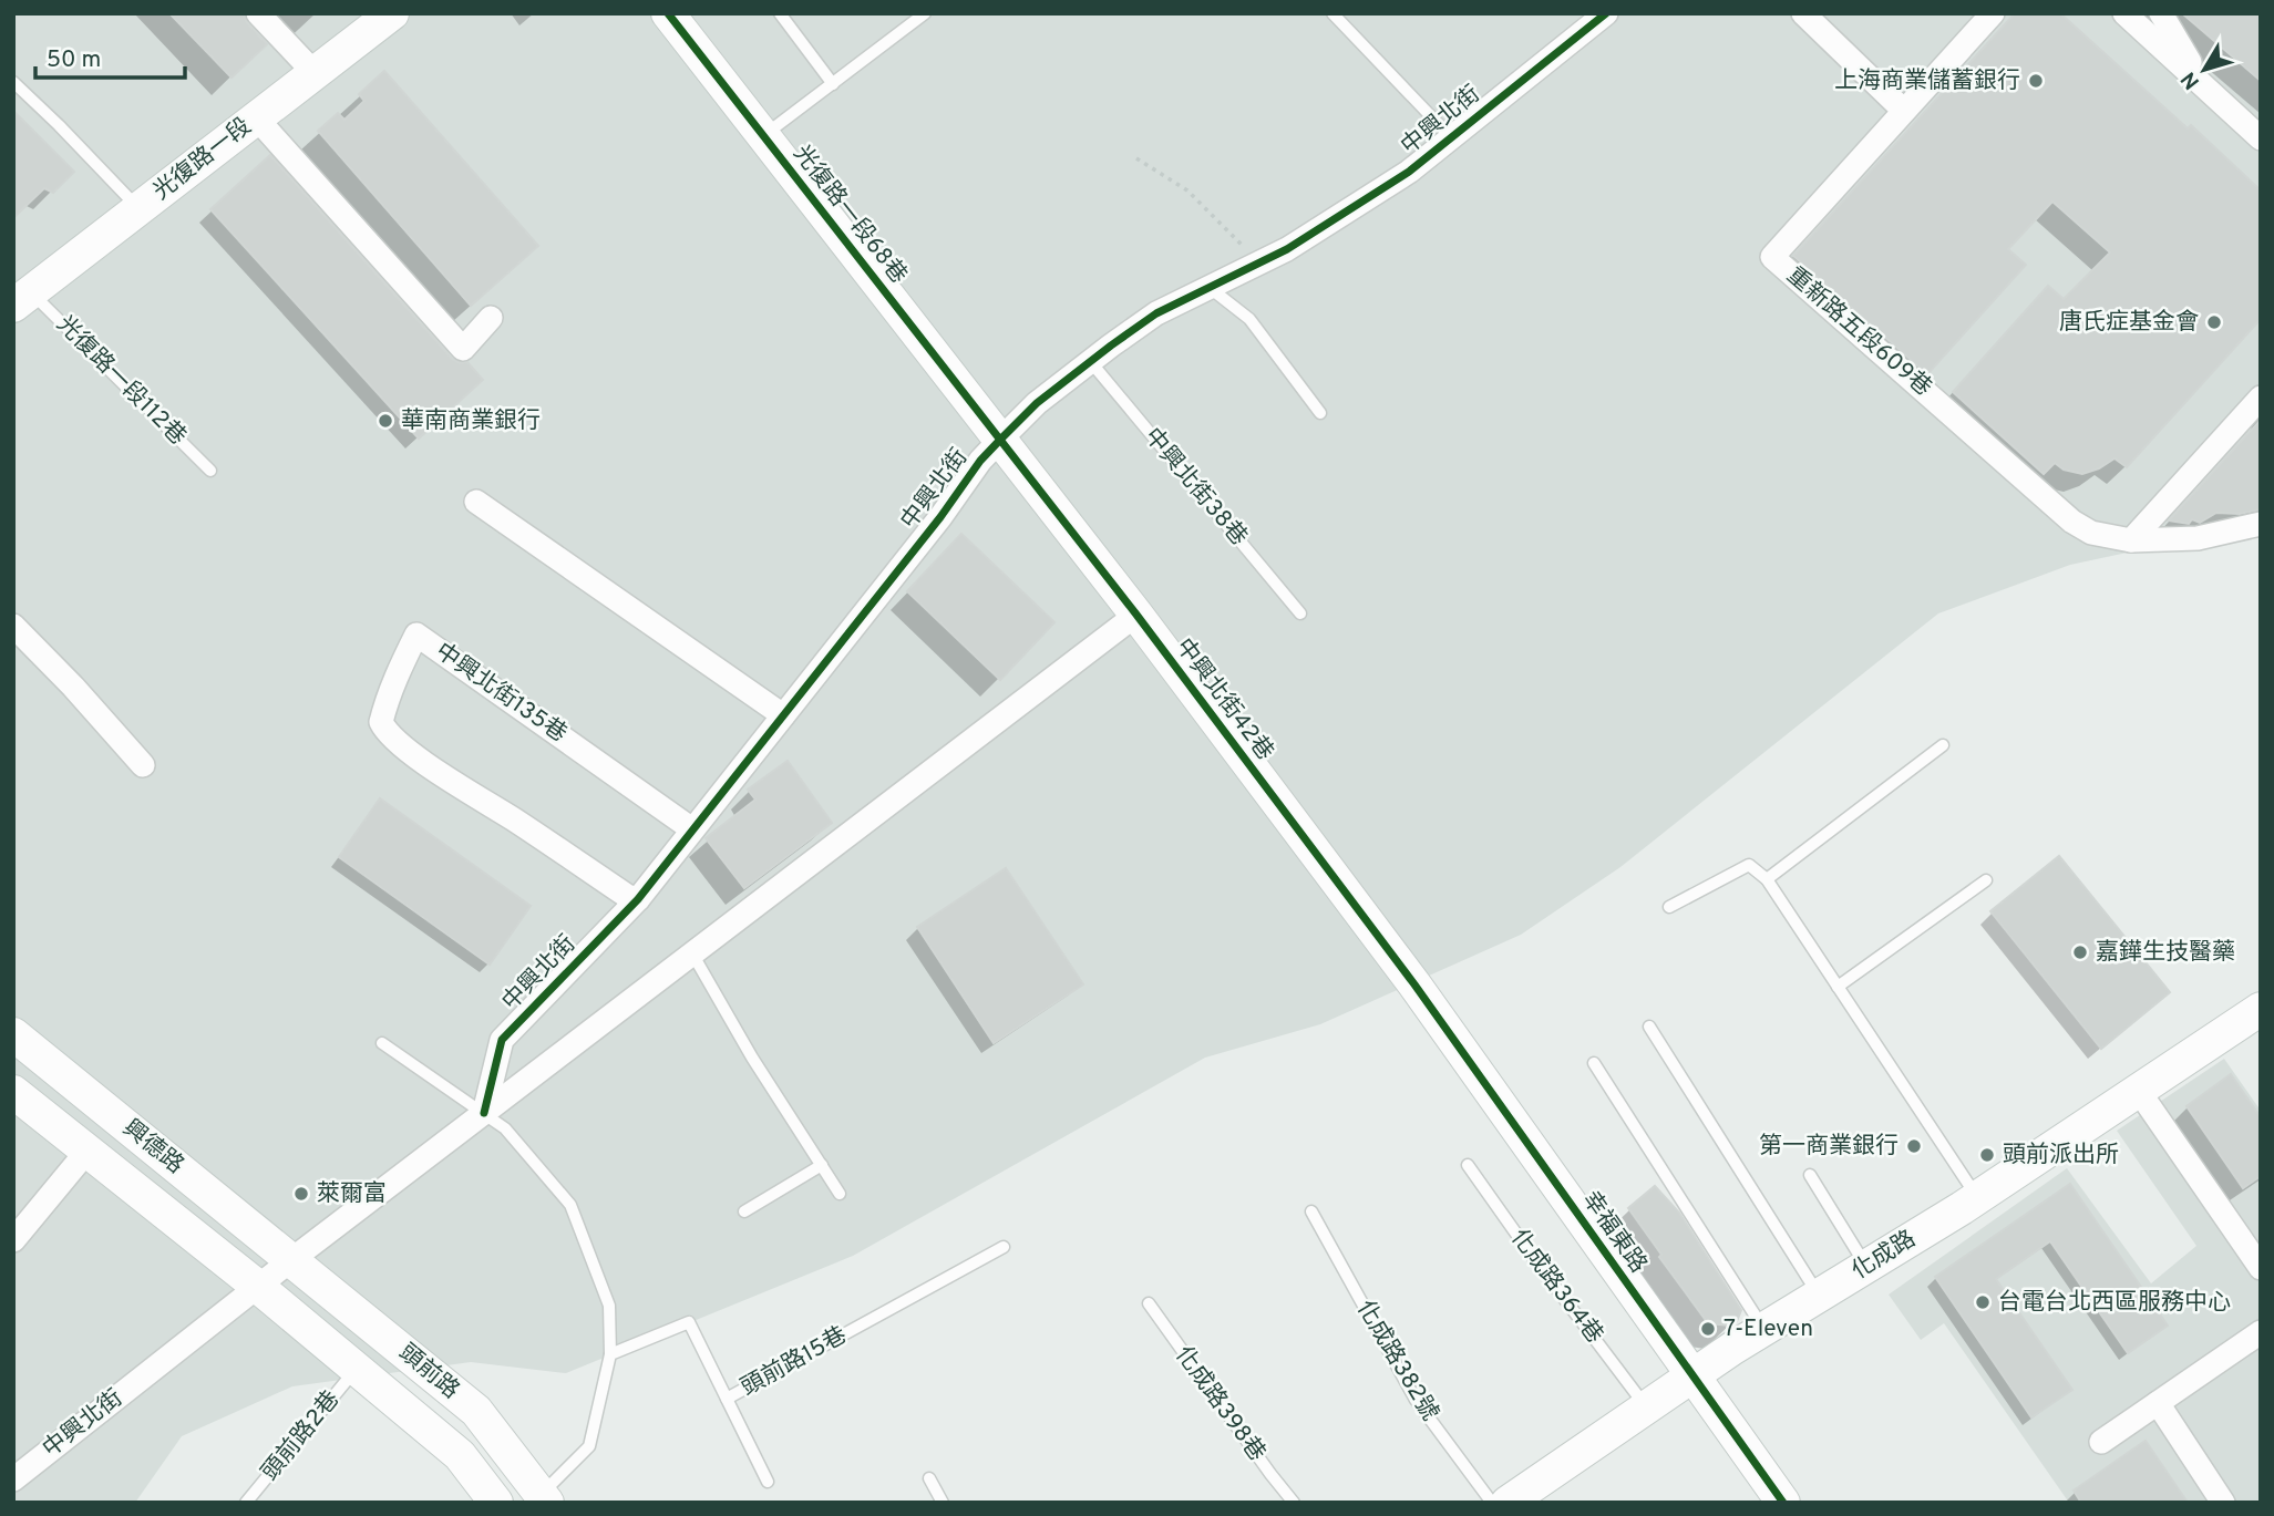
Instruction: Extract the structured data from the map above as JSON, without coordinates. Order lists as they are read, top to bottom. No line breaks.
{"streets":{"street":["中興北街","光復路一段","光復路一段68巷","重新路五段609巷","中興北街135巷","中興北街42巷","興德路","幸福東路","化成路","頭前路"],"lane":["光復路一段112巷","中興北街38巷","化成路364巷","化成路382號","頭前路15巷","化成路398巷","頭前路2巷"]},"crossings":[["中興北街","光復路一段68巷"],["中興北街","中興北街38巷"],["中興北街","中興北街135巷"],["中興北街","中興北街42巷"],["中興北街","興德路"],["中興北街","頭前路"],["光復路一段","光復路一段112巷"],["光復路一段68巷","中興北街42巷"],["中興北街42巷","幸福東路"],["興德路","頭前路"],["幸福東路","化成路"],["化成路","化成路364巷"],["頭前路","頭前路2巷"]],"places":["上海商業儲蓄銀行","唐氏症基金會","華南商業銀行","嘉鏵生技醫藥","第一商業銀行","頭前派出所","萊爾富","台電台北西區服務中心","7-Eleven"],"scale_bar":"50 m","north":"bottom left"}
